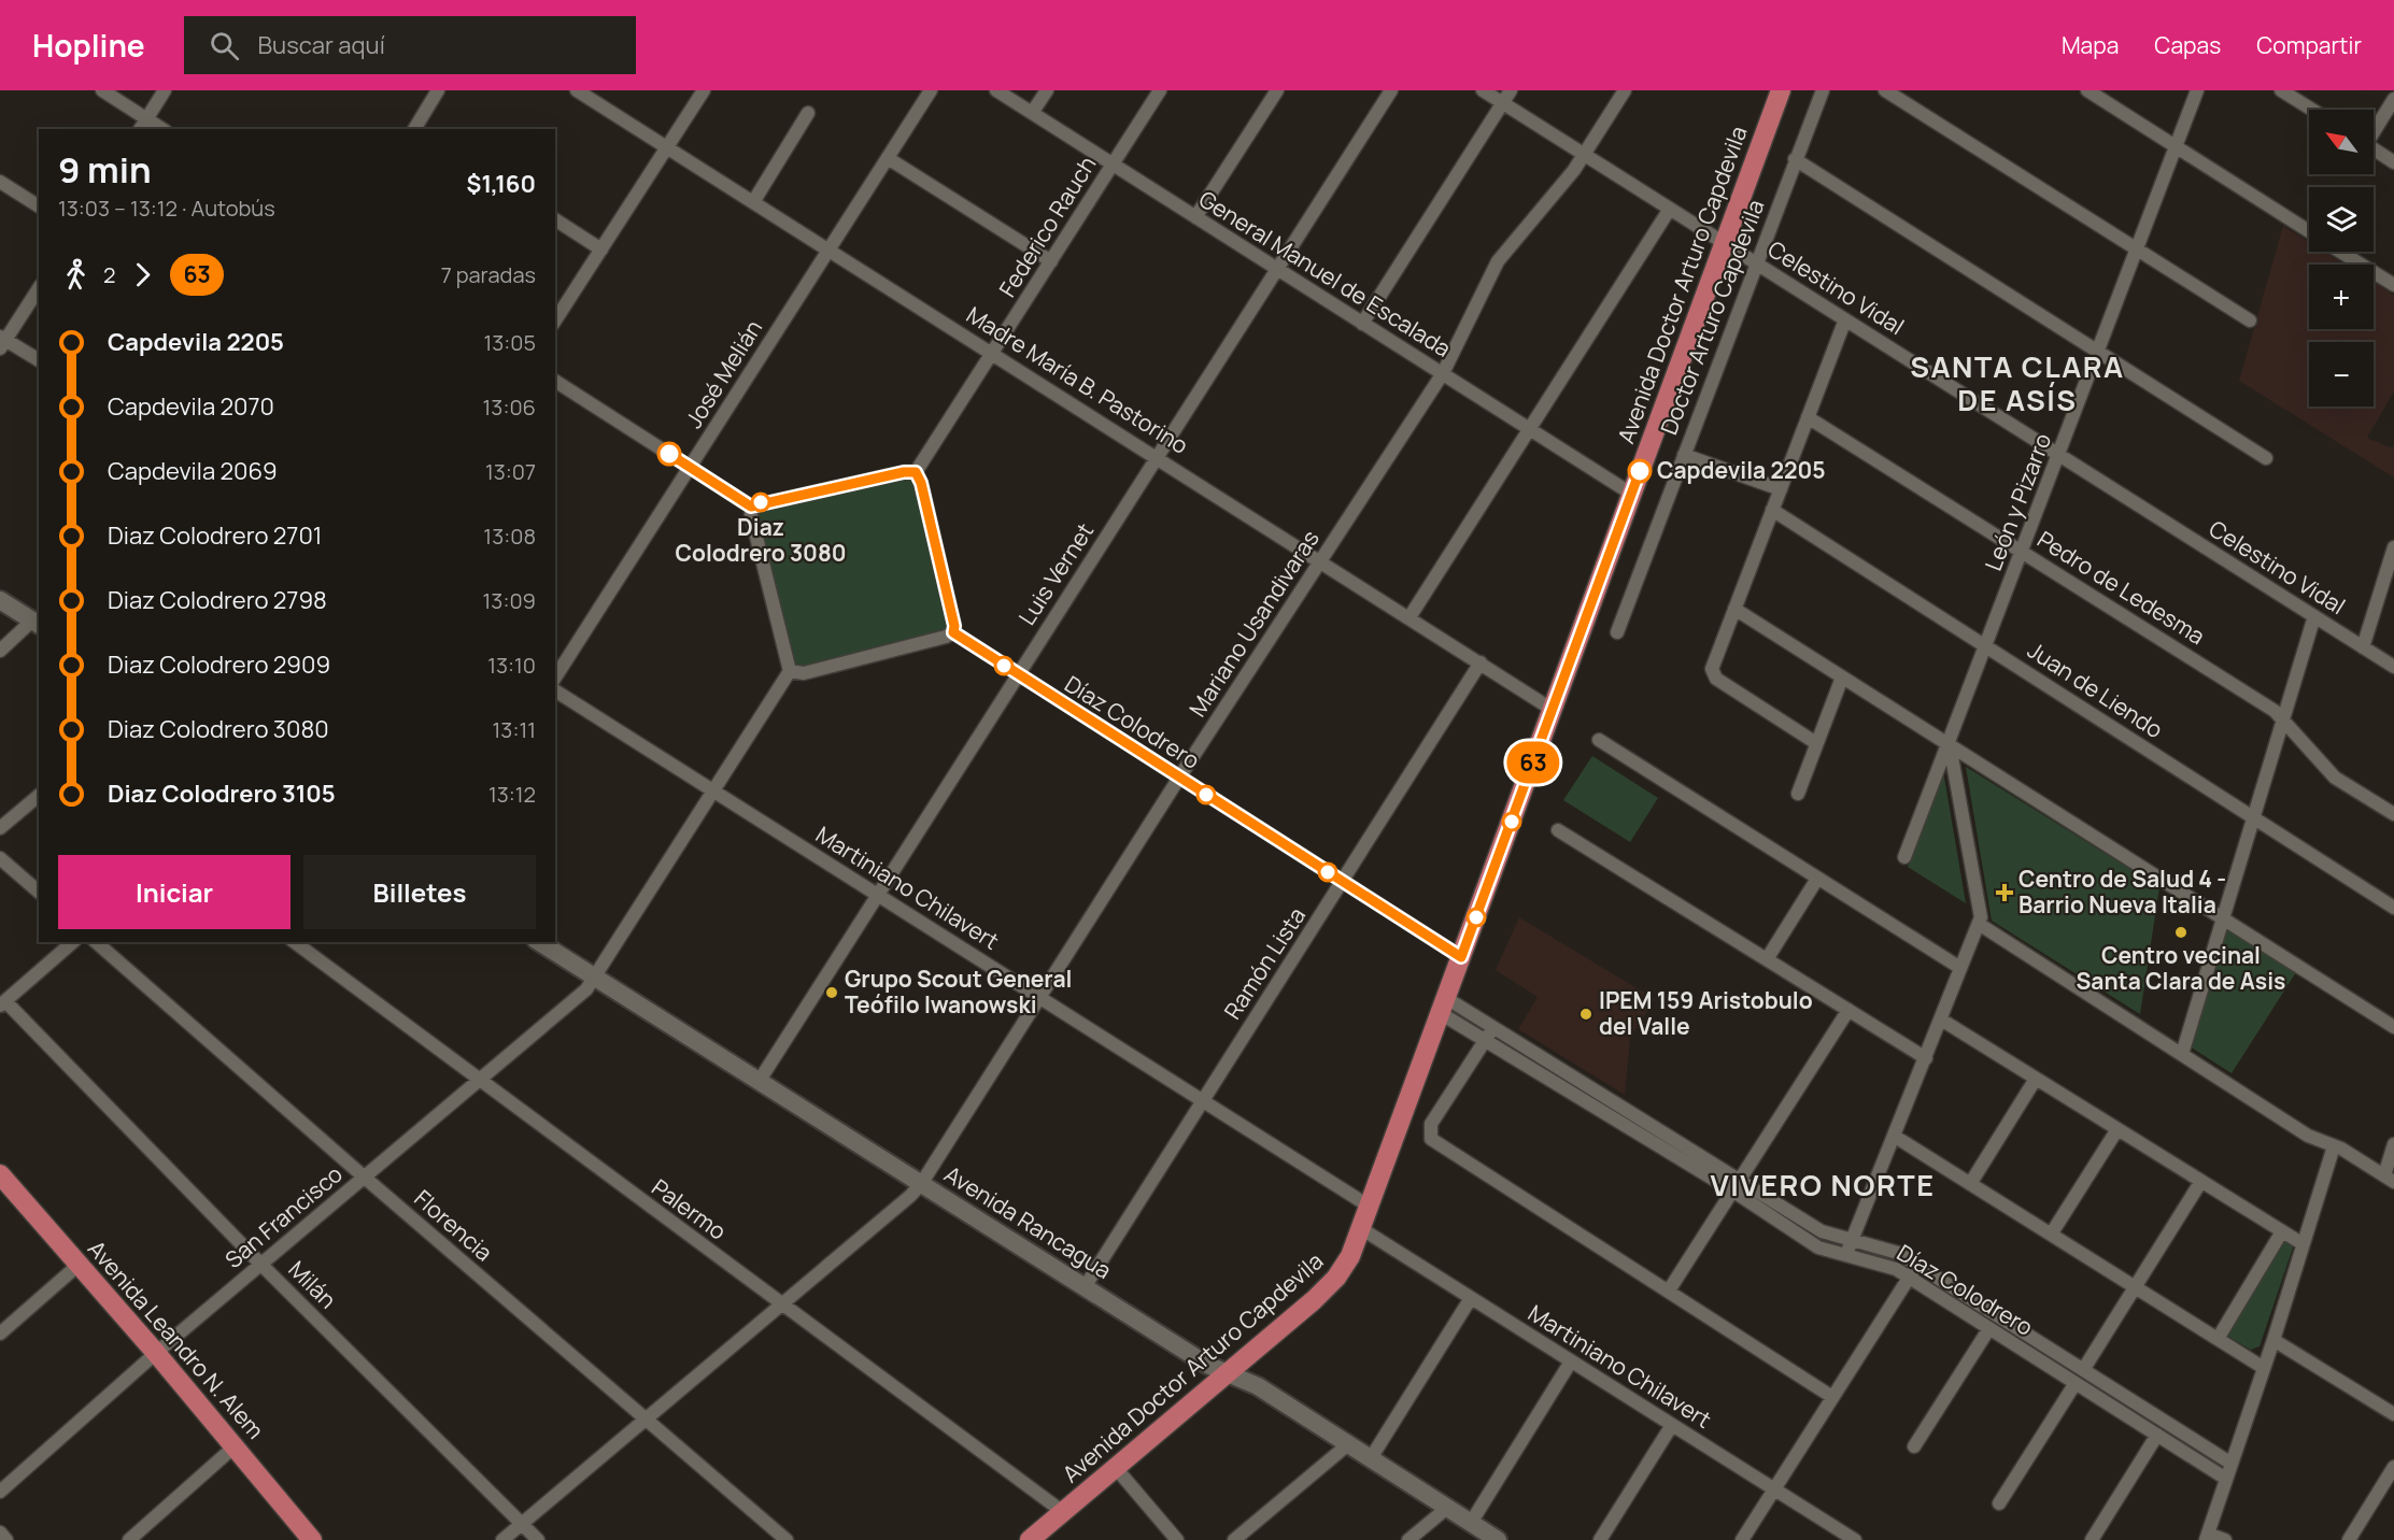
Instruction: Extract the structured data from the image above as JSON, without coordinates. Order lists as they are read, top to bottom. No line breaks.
{"streets":{"main road":["Avenida Doctor Arturo Capdevila","Avenida Rancagua","Avenida Leandro N. Alem"],"street":["Federico Rauch","General Manuel de Escalada","Celestino Vidal","Doctor Arturo Capdevila","José Melián","Madre María B. Pastorino","León y Pizarro","Luis Vernet","Pedro de Ledesma","Mariano Usandivaras","Juan de Liendo","Díaz Colodrero","Martiniano Chilavert","Ramón Lista","Palermo","San Francisco","Florencia","Milán"]},"crossings":[["Federico Rauch","General Manuel de Escalada"],["Federico Rauch","Madre María B. Pastorino"],["General Manuel de Escalada","Avenida Doctor Arturo Capdevila"],["General Manuel de Escalada","Luis Vernet"],["General Manuel de Escalada","Mariano Usandivaras"],["Avenida Doctor Arturo Capdevila","Celestino Vidal"],["Avenida Doctor Arturo Capdevila","Madre María B. Pastorino"],["Avenida Doctor Arturo Capdevila","Díaz Colodrero"],["Avenida Doctor Arturo Capdevila","Martiniano Chilavert"],["Avenida Doctor Arturo Capdevila","Palermo"],["Avenida Doctor Arturo Capdevila","Avenida Rancagua"],["Celestino Vidal","Doctor Arturo Capdevila"],["Celestino Vidal","León y Pizarro"],["Celestino Vidal","Mariano Usandivaras"],["José Melián","Madre María B. Pastorino"],["Madre María B. Pastorino","Luis Vernet"],["Madre María B. Pastorino","Mariano Usandivaras"],["Madre María B. Pastorino","Ramón Lista"],["León y Pizarro","Pedro de Ledesma"],["León y Pizarro","Juan de Liendo"],["Luis Vernet","Díaz Colodrero"],["Luis Vernet","Martiniano Chilavert"],["Luis Vernet","Avenida Rancagua"],["Mariano Usandivaras","Díaz Colodrero"],["Mariano Usandivaras","Martiniano Chilavert"],["Mariano Usandivaras","Palermo"],["Mariano Usandivaras","Avenida Rancagua"],["Mariano Usandivaras","Florencia"],["Mariano Usandivaras","Milán"],["Díaz Colodrero","Ramón Lista"],["Martiniano Chilavert","Ramón Lista"],["Ramón Lista","Avenida Rancagua"],["Palermo","San Francisco"],["San Francisco","Avenida Rancagua"],["San Francisco","Florencia"],["San Francisco","Milán"],["San Francisco","Avenida Leandro N. Alem"]],"districts":["SANTA CLARA DE ASÍS","VIVERO NORTE"],"places":{"other":["Capdevila 2205","Diaz Colodrero 3080","Centro vecinal Santa Clara de Asis","Grupo Scout General Teófilo Iwanowski","IPEM 159 Aristobulo del Valle"],"health":["Centro de Salud 4 - Barrio Nueva Italia"]},"lines":["bus line 63"],"north":"top left","page":{"header":"Hopline","search":"Buscar aquí","nav":["Mapa","Capas","Compartir"],"on_map":"63","map_buttons":["+","−"],"heading":["9 min","13:03 – 13:12 · Autobús","$1,160"],"legs":["2","63","7 paradas"],"list":[{"name":"Capdevila 2205","value":"13:05"},{"name":"Capdevila 2070","value":"13:06"},{"name":"Capdevila 2069","value":"13:07"},{"name":"Diaz Colodrero 2701","value":"13:08"},{"name":"Diaz Colodrero 2798","value":"13:09"},{"name":"Diaz Colodrero 2909","value":"13:10"},{"name":"Diaz Colodrero 3080","value":"13:11"},{"name":"Diaz Colodrero 3105","value":"13:12"}],"buttons":["Iniciar","Billetes"]}}
